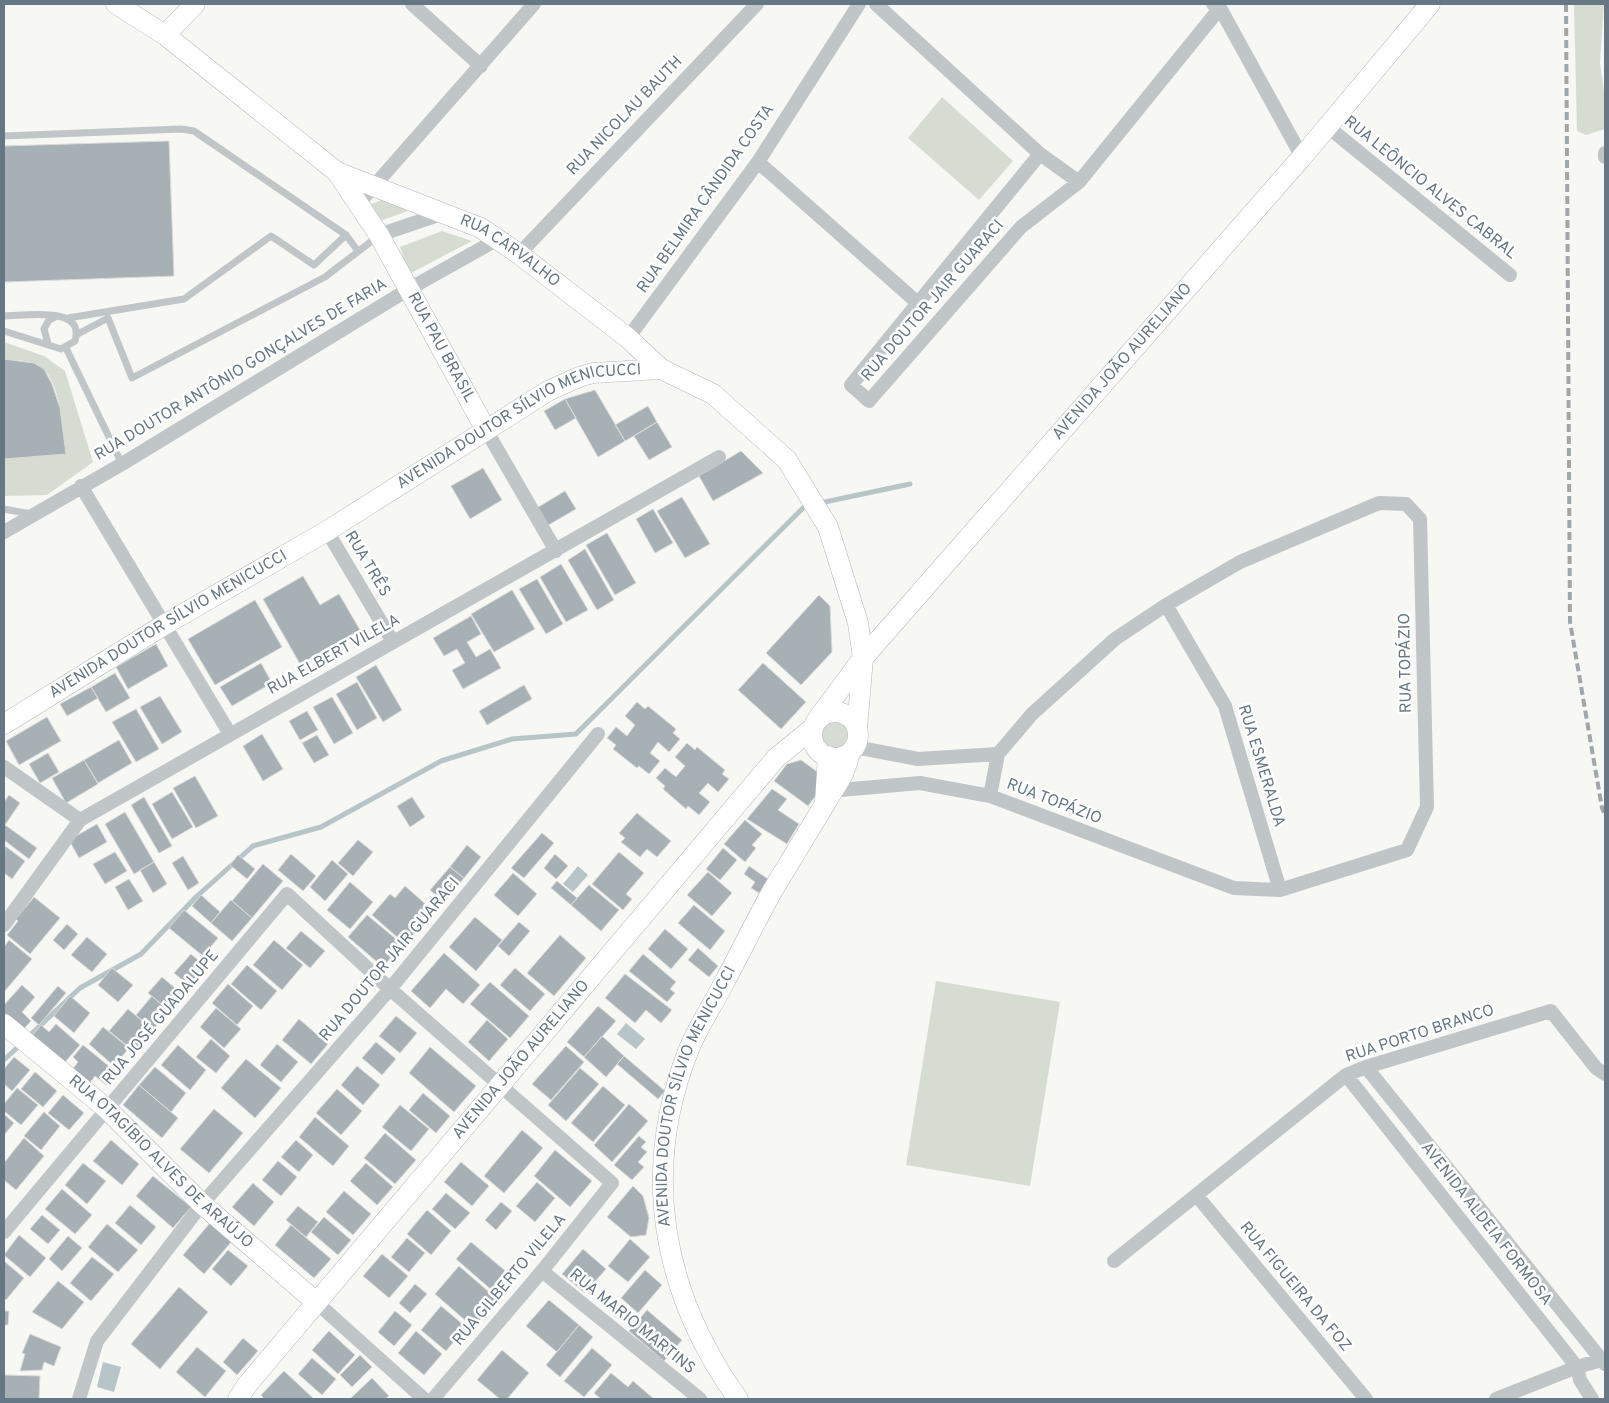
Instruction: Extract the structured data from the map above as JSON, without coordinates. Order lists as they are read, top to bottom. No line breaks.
{"streets":{"main road":["RUA CARVALHO","RUA PAU BRASIL","AVENIDA JOÃO AURELIANO","AVENIDA DOUTOR SÍLVIO MENICUCCI","RUA OTAGÍBIO ALVES DE ARAÚJO"],"street":["RUA NICOLAU BAUTH","RUA LEÔNCIO ALVES CABRAL","RUA BELMIRA CÂNDIDA COSTA","RUA DOUTOR JAIR GUARACI","RUA DOUTOR ANTÔNIO GONÇALVES DE FARIA","RUA TRÊS","RUA ELBERT VILELA","RUA TOPÁZIO","RUA ESMERALDA","RUA JOSÉ GUADALUPE","RUA PORTO BRANCO","AVENIDA ALDEIA FORMOSA","RUA GILBERTO VILELA","RUA FIGUEIRA DA FOZ","RUA MARIO MARTINS"]},"crossings":[["RUA NICOLAU BAUTH","RUA CARVALHO"],["RUA LEÔNCIO ALVES CABRAL","AVENIDA JOÃO AURELIANO"],["RUA BELMIRA CÂNDIDA COSTA","RUA CARVALHO"],["RUA CARVALHO","RUA PAU BRASIL"],["RUA CARVALHO","RUA DOUTOR ANTÔNIO GONÇALVES DE FARIA"],["RUA CARVALHO","AVENIDA DOUTOR SÍLVIO MENICUCCI"],["RUA DOUTOR JAIR GUARACI","RUA JOSÉ GUADALUPE"],["RUA DOUTOR JAIR GUARACI","RUA OTAGÍBIO ALVES DE ARAÚJO"],["RUA PAU BRASIL","RUA DOUTOR ANTÔNIO GONÇALVES DE FARIA"],["RUA PAU BRASIL","AVENIDA DOUTOR SÍLVIO MENICUCCI"],["RUA PAU BRASIL","RUA ELBERT VILELA"],["AVENIDA JOÃO AURELIANO","AVENIDA DOUTOR SÍLVIO MENICUCCI"],["AVENIDA JOÃO AURELIANO","RUA OTAGÍBIO ALVES DE ARAÚJO"],["AVENIDA JOÃO AURELIANO","RUA GILBERTO VILELA"],["AVENIDA DOUTOR SÍLVIO MENICUCCI","RUA TRÊS"],["AVENIDA DOUTOR SÍLVIO MENICUCCI","RUA TOPÁZIO"],["RUA TRÊS","RUA ELBERT VILELA"],["RUA TOPÁZIO","RUA ESMERALDA"],["RUA JOSÉ GUADALUPE","RUA OTAGÍBIO ALVES DE ARAÚJO"],["RUA PORTO BRANCO","AVENIDA ALDEIA FORMOSA"],["RUA PORTO BRANCO","RUA FIGUEIRA DA FOZ"],["RUA GILBERTO VILELA","RUA MARIO MARTINS"]]}
